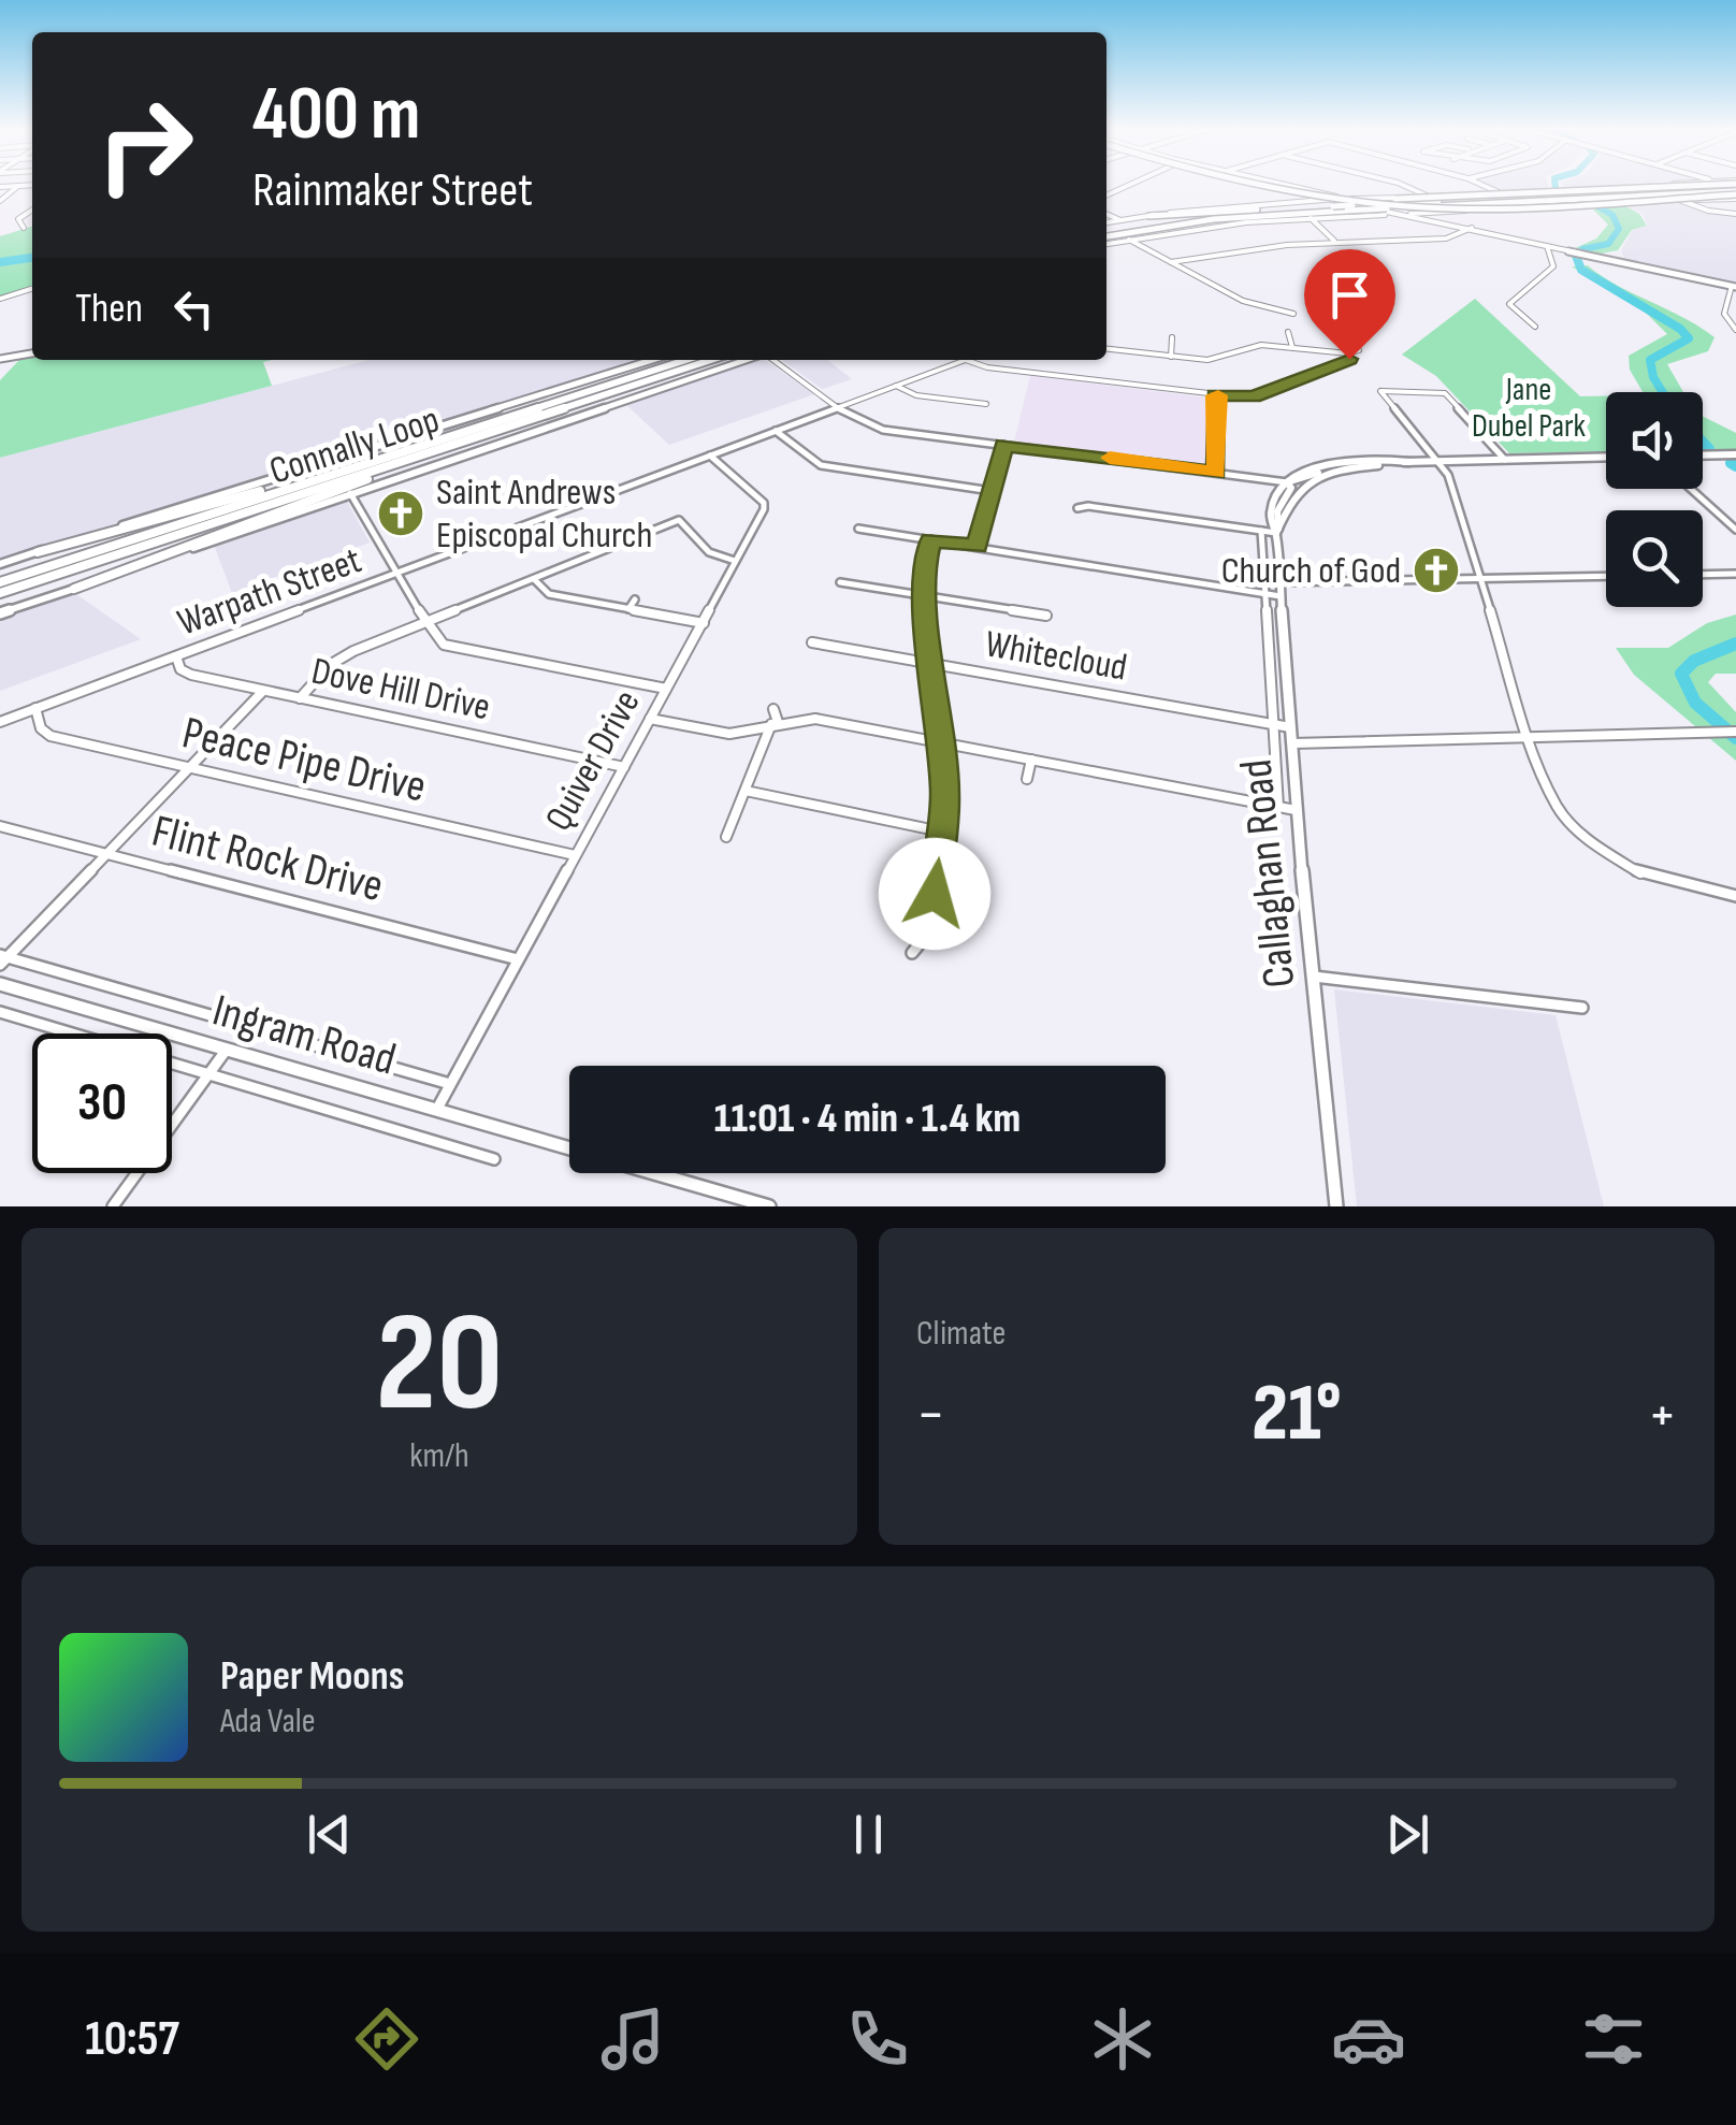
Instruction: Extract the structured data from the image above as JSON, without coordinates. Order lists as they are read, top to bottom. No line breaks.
{"streets":{"highway":["Connally Loop"],"main road":["Callaghan Road","Ingram Road"],"street":["Warpath Street","Whitecloud","Dove Hill Drive","Peace Pipe Drive","Quiver Drive","Flint Rock Drive"]},"crossings":[["Warpath Street","Dove Hill Drive"],["Warpath Street","Peace Pipe Drive"],["Warpath Street","Quiver Drive"],["Whitecloud","Callaghan Road"],["Dove Hill Drive","Quiver Drive"],["Peace Pipe Drive","Quiver Drive"],["Quiver Drive","Flint Rock Drive"],["Quiver Drive","Ingram Road"]],"parks":["Jane Dubel Park"],"places":{"church":["Saint Andrews Episcopal Church","Church of God"]},"page":{"turn":["400 m","Rainmaker Street"],"then":"Then","limit":"30","trip":"11:01 · 4 min · 1.4 km","tile":[["20","km/h"],"Climate"],"heat":["−","21°","+"],"song":["Paper Moons","Ada Vale"],"tabs":"10:57"}}
